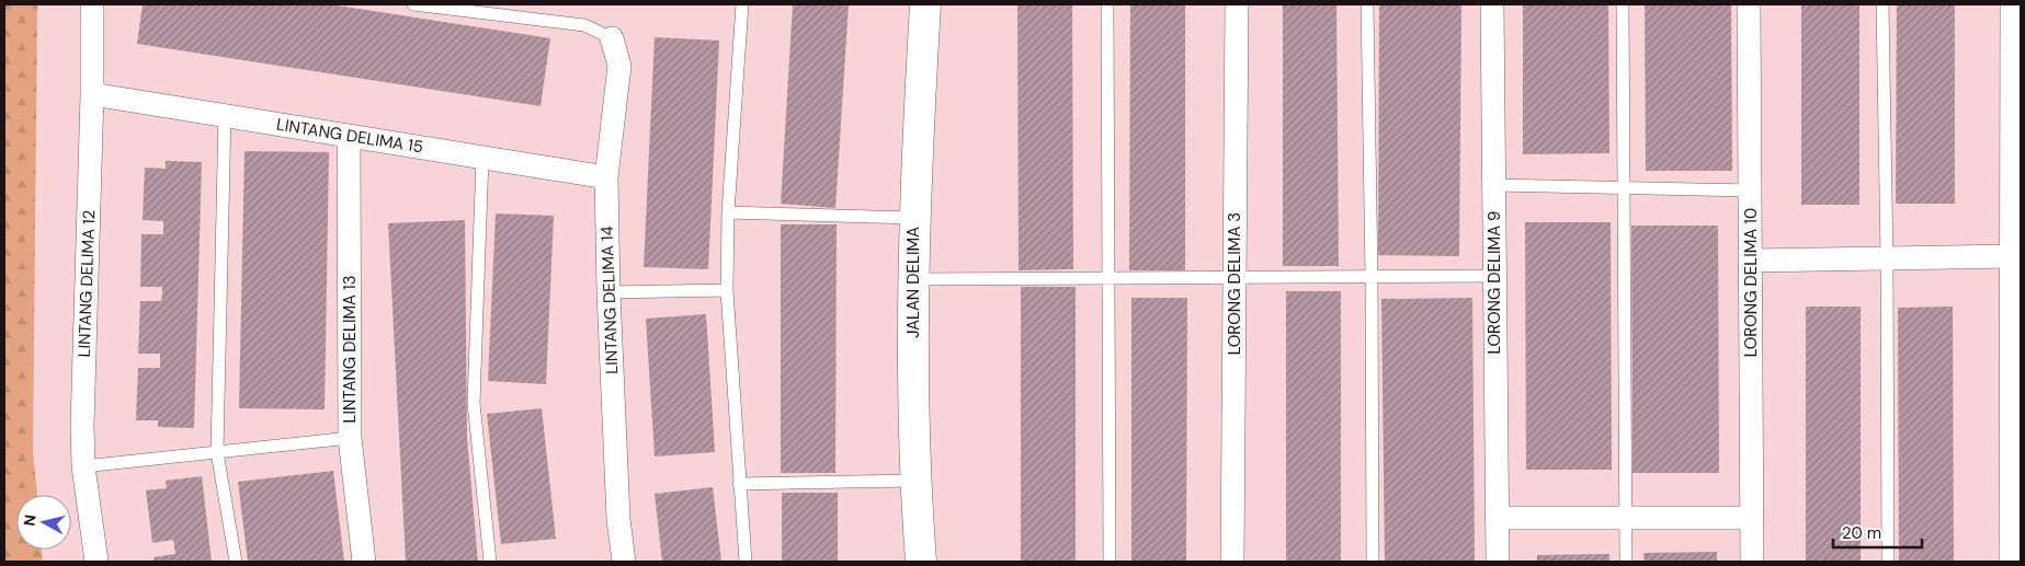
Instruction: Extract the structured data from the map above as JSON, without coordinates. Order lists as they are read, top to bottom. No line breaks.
{"streets":{"street":["LINTANG DELIMA 15","JALAN DELIMA","LORONG DELIMA 9","LORONG DELIMA 10","LINTANG DELIMA 12","LORONG DELIMA 3","LINTANG DELIMA 14","LINTANG DELIMA 13"]},"crossings":[["LINTANG DELIMA 15","LINTANG DELIMA 12"],["LINTANG DELIMA 15","LINTANG DELIMA 14"],["LINTANG DELIMA 15","LINTANG DELIMA 13"]],"scale_bar":"20 m","north":"left"}
